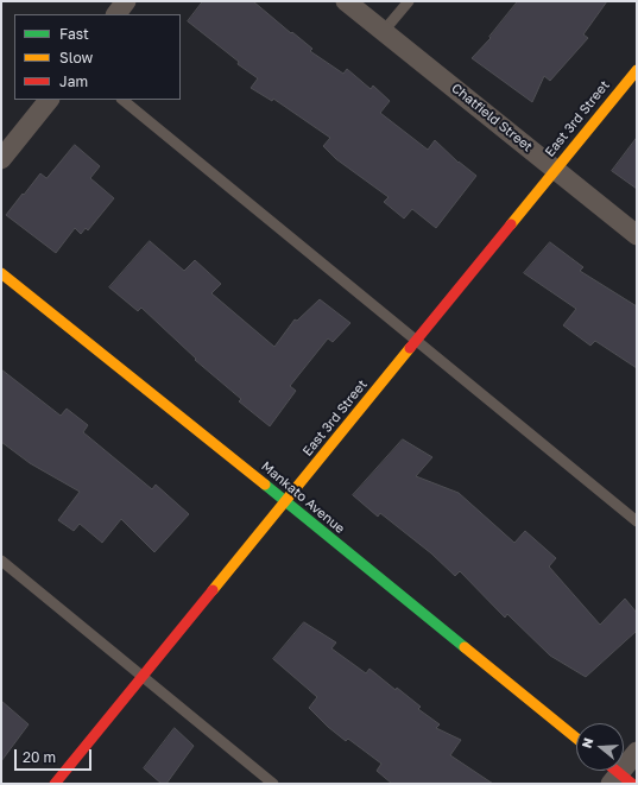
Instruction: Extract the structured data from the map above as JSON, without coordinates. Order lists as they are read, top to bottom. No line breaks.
{"streets":{"street":["Chatfield Street","East 3rd Street","Mankato Avenue"]},"crossings":[["Chatfield Street","East 3rd Street"],["East 3rd Street","Mankato Avenue"]],"legend":["Fast","Slow","Jam"],"scale_bar":"20 m","north":"left"}
